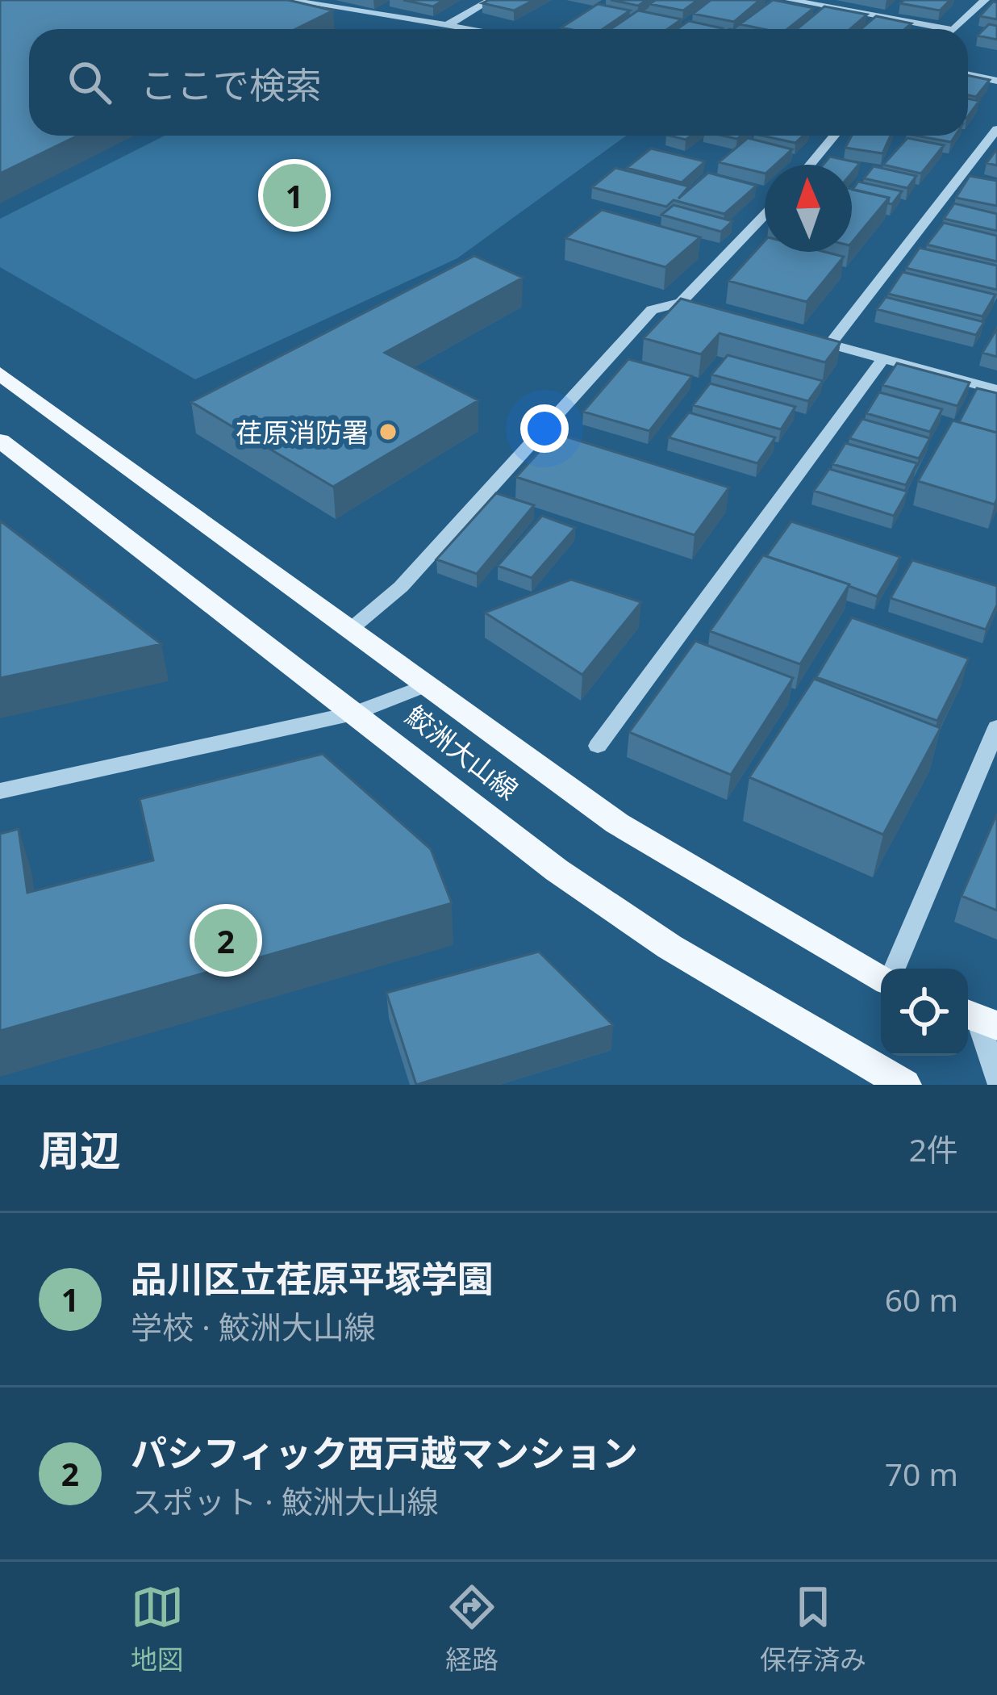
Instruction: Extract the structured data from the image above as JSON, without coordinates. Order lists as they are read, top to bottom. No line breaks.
{"streets":{"main road":["鮫洲大山線"]},"places":["荏原消防署"],"north":"top","page":{"search":"ここで検索","pins":["1","2"],"heading":["周辺","2件"],"list":[{"mark":"1","name":"品川区立荏原平塚学園","note":"学校 · 鮫洲大山線","value":"60 m"},{"mark":"2","name":"パシフィック西戸越マンション","note":"スポット · 鮫洲大山線","value":"70 m"}],"nav":["地図","経路","保存済み"]}}
